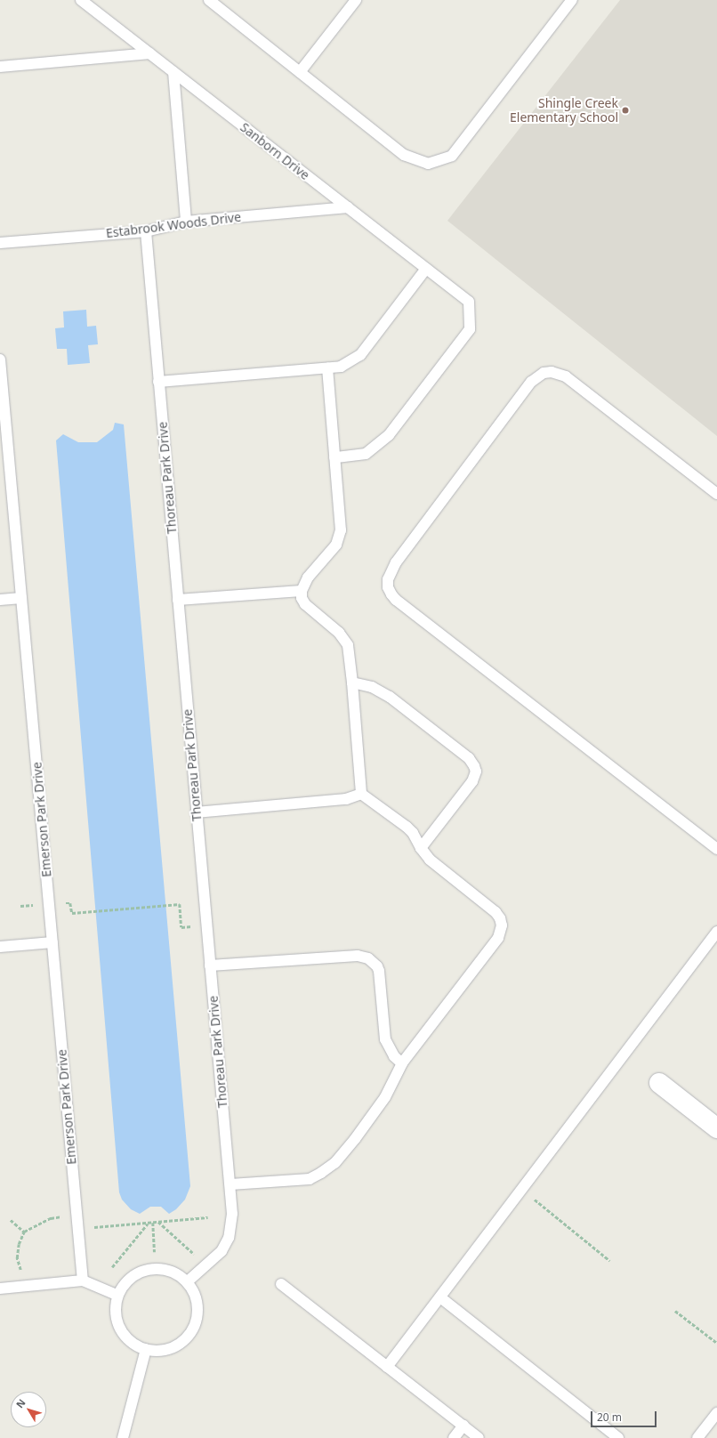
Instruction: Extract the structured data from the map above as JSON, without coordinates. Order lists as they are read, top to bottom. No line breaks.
{"streets":{"lane":["Sanborn Drive","Estabrook Woods Drive","Thoreau Park Drive","Emerson Park Drive"]},"crossings":[["Sanborn Drive","Estabrook Woods Drive"],["Estabrook Woods Drive","Thoreau Park Drive"]],"places":["Shingle Creek Elementary School"],"scale_bar":"20 m","north":"top left"}
